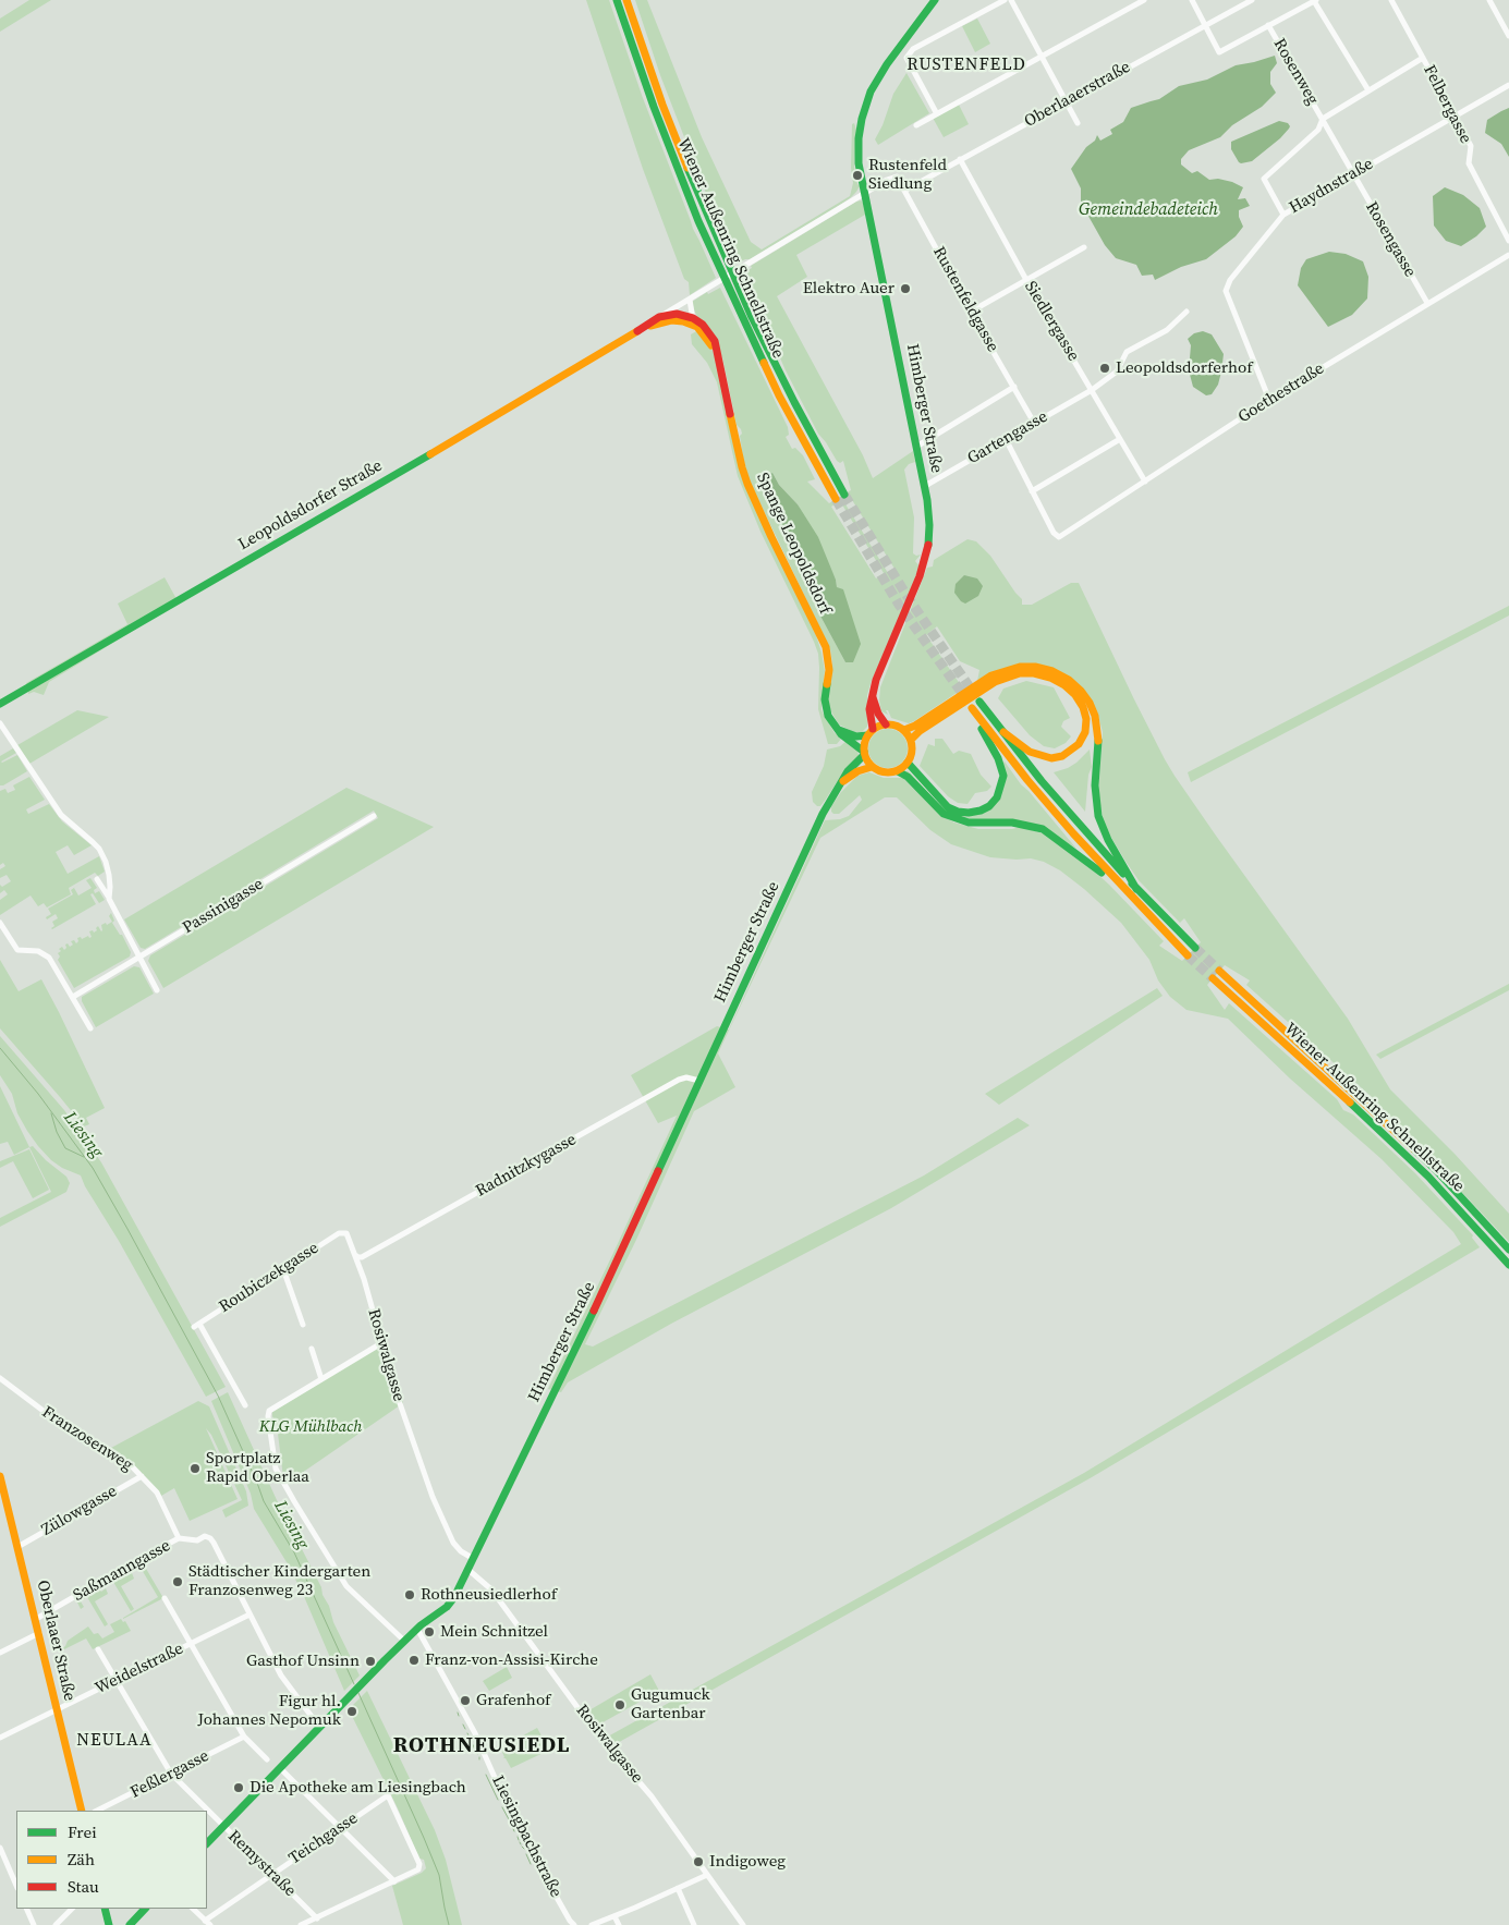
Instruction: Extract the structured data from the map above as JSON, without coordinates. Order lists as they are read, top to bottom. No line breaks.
{"streets":{"main road":["Wiener Außenring Schnellstraße","Himberger Straße","Leopoldsdorfer Straße","Spange Leopoldsdorf","Oberlaaer Straße"],"street":["Rosenweg","Oberlaaerstraße","Felbergasse","Haydnstraße","Rosengasse","Rustenfeldgasse","Siedlergasse","Goethestraße","Gartengasse","Passinigasse","Radnitzkygasse","Roubiczekgasse","Rosiwalgasse","Franzosenweg","Zülowgasse","Saßmanngasse","Weidelstraße","Feßlergasse","Liesingbachstraße","Teichgasse","Remystraße"]},"crossings":[["Rosenweg","Rosengasse"],["Oberlaaerstraße","Rustenfeldgasse"],["Oberlaaerstraße","Siedlergasse"],["Felbergasse","Haydnstraße"],["Haydnstraße","Rosengasse"],["Haydnstraße","Goethestraße"],["Rosengasse","Goethestraße"],["Rustenfeldgasse","Gartengasse"],["Rustenfeldgasse","Leopoldsdorfer Straße"],["Siedlergasse","Goethestraße"],["Siedlergasse","Gartengasse"],["Himberger Straße","Gartengasse"],["Himberger Straße","Leopoldsdorfer Straße"],["Himberger Straße","Spange Leopoldsdorf"],["Himberger Straße","Radnitzkygasse"],["Himberger Straße","Rosiwalgasse"],["Himberger Straße","Liesingbachstraße"],["Himberger Straße","Remystraße"],["Radnitzkygasse","Rosiwalgasse"],["Roubiczekgasse","Rosiwalgasse"],["Franzosenweg","Zülowgasse"],["Franzosenweg","Saßmanngasse"],["Zülowgasse","Oberlaaer Straße"],["Saßmanngasse","Oberlaaer Straße"],["Oberlaaer Straße","Weidelstraße"],["Weidelstraße","Remystraße"],["Feßlergasse","Remystraße"],["Teichgasse","Remystraße"]],"districts":["RUSTENFELD","NEULAA","ROTHNEUSIEDL"],"water":["Gemeindebadeteich","Liesing"],"parks":["KLG Mühlbach"],"places":["Rustenfeld Siedlung","Elektro Auer","Leopoldsdorferhof","Sportplatz Rapid Oberlaa","Städtischer Kindergarten Franzosenweg 23","Rothneusiedlerhof","Mein Schnitzel","Franz-von-Assisi-Kirche","Gasthof Unsinn","Grafenhof","Gugumuck Gartenbar","Figur hl. Johannes Nepomuk","Die Apotheke am Liesingbach","Indigoweg"],"legend":["Frei","Zäh","Stau"]}
